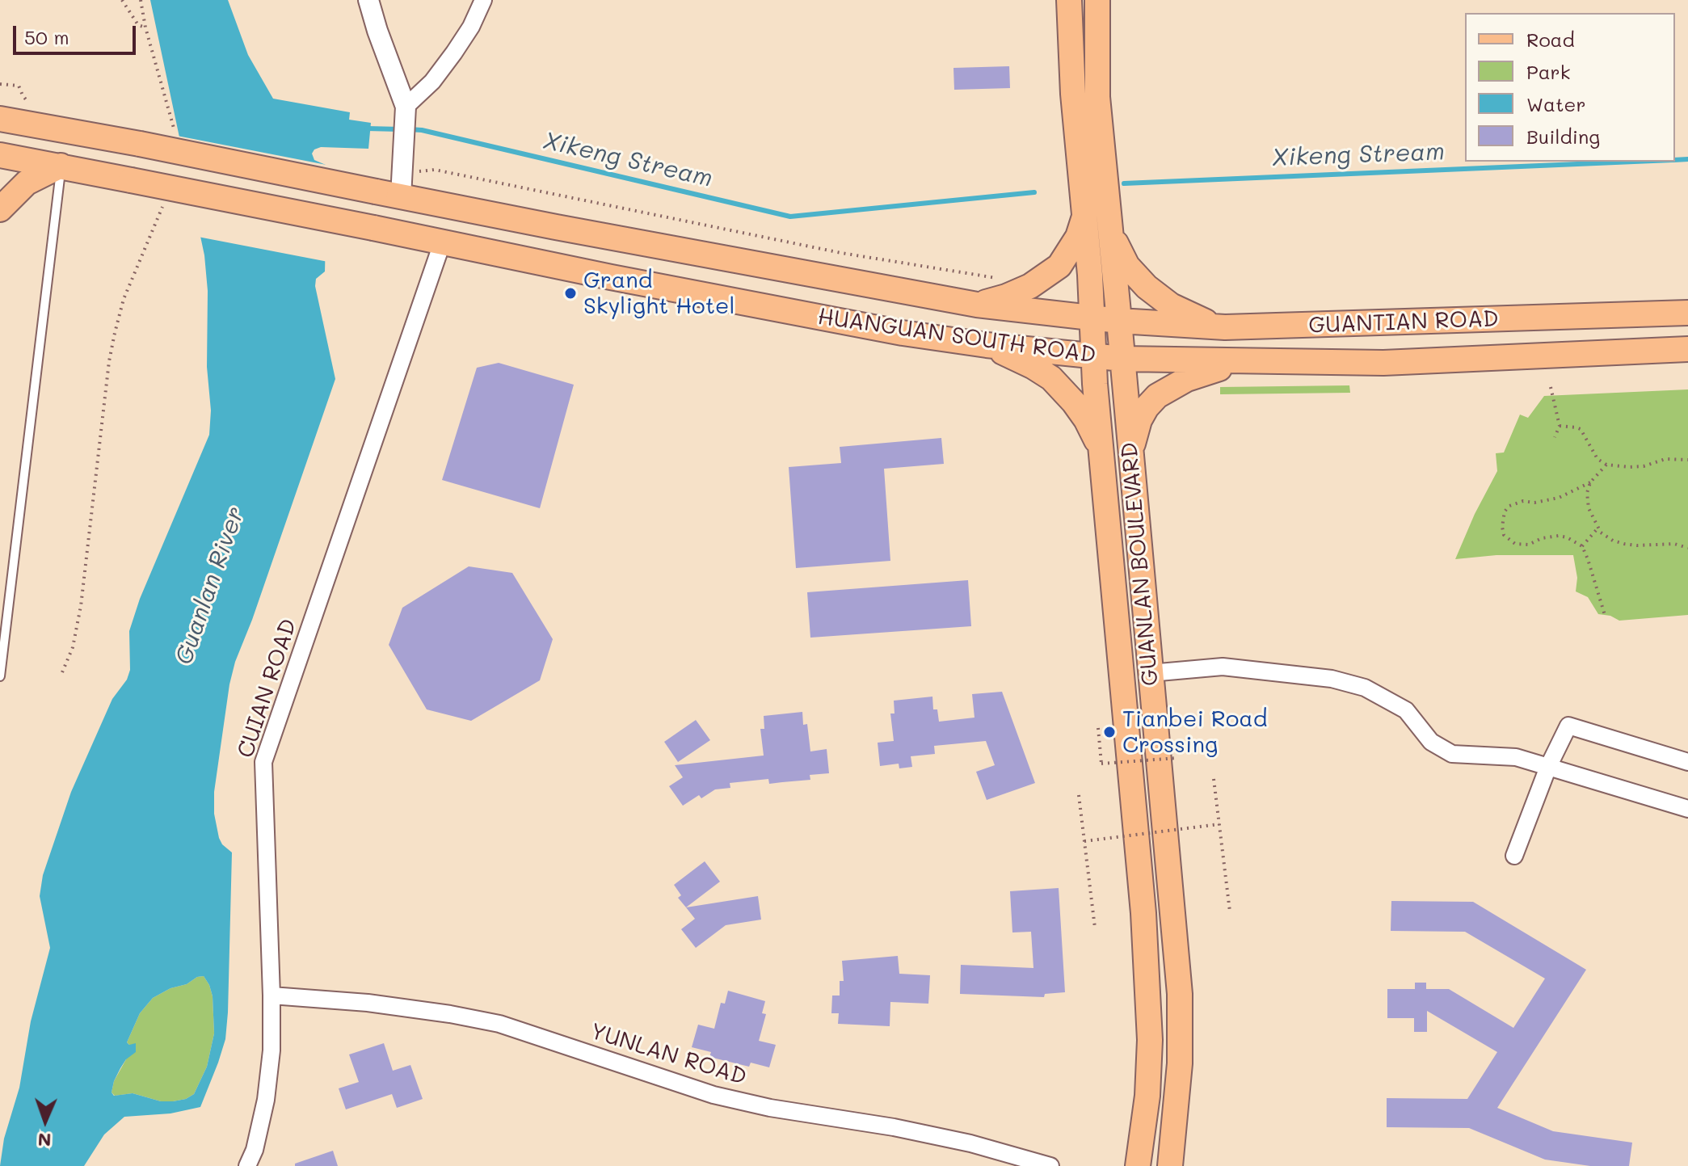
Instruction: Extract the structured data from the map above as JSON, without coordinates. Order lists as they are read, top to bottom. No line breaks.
{"streets":{"main road":["GUANTIAN ROAD","HUANGUAN SOUTH ROAD","GUANLAN BOULEVARD"],"street":["CUIAN ROAD","YUNLAN ROAD"]},"crossings":[["GUANTIAN ROAD","HUANGUAN SOUTH ROAD"],["GUANTIAN ROAD","GUANLAN BOULEVARD"],["HUANGUAN SOUTH ROAD","GUANLAN BOULEVARD"],["HUANGUAN SOUTH ROAD","CUIAN ROAD"],["CUIAN ROAD","YUNLAN ROAD"]],"water":["Xikeng Stream","Guanlan River"],"places":["Grand Skylight Hotel","Tianbei Road Crossing"],"legend":["Road","Park","Water","Building"],"scale_bar":"50 m","north":"bottom"}
